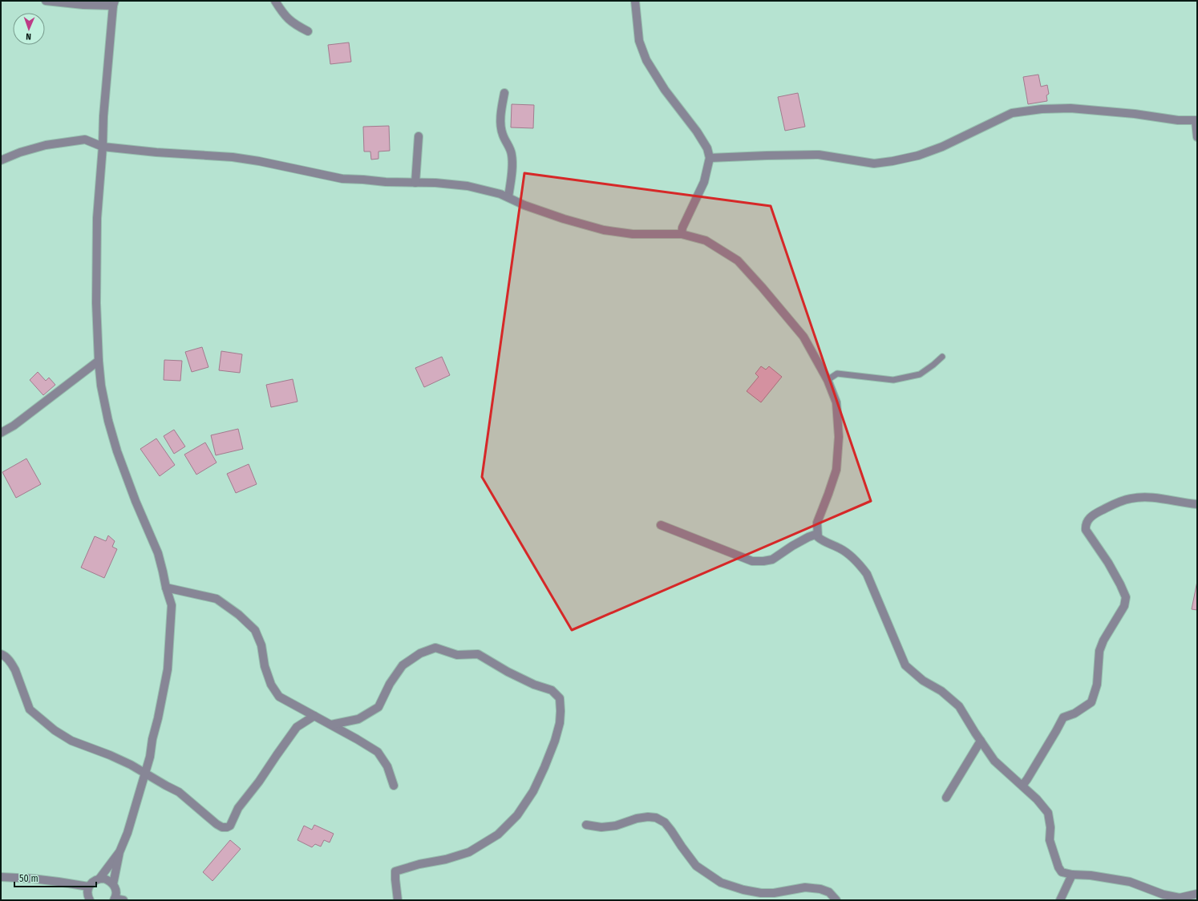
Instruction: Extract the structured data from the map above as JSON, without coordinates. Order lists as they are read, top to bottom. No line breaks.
{"scale_bar":"50 m","north":"bottom"}
